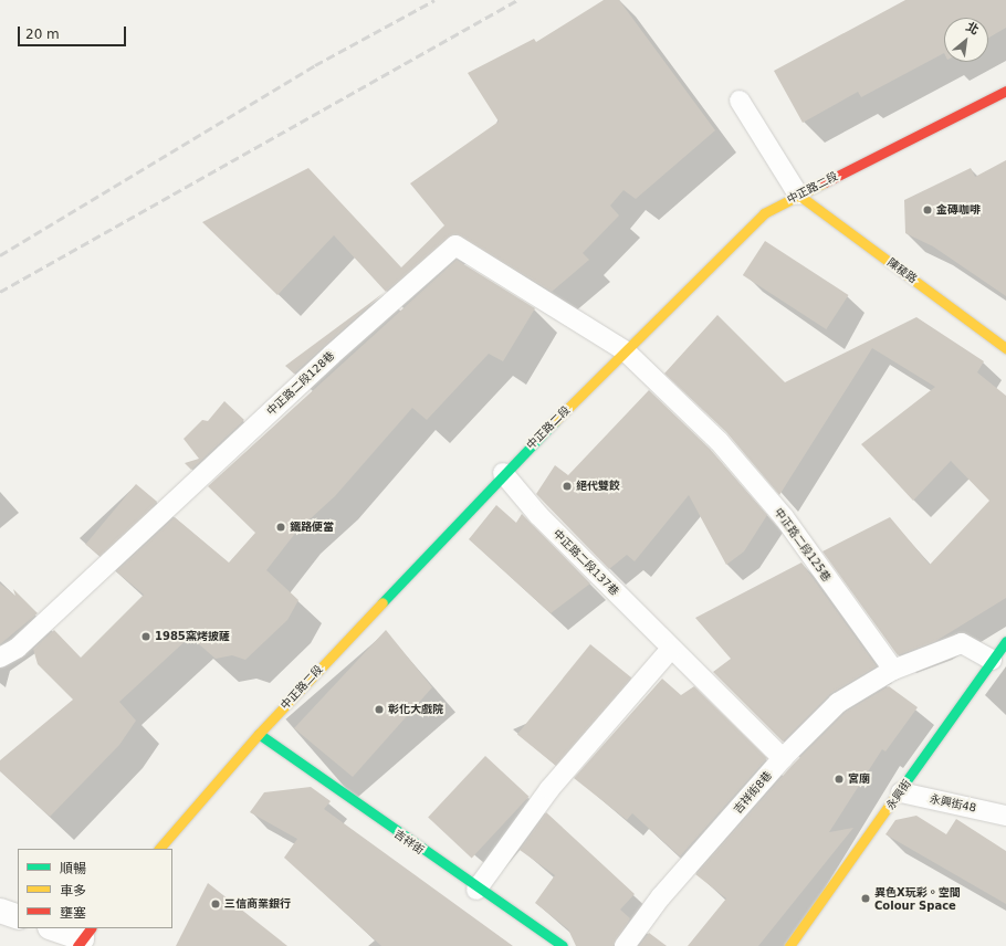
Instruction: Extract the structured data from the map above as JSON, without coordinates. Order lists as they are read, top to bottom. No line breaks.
{"streets":{"street":["中正路二段","陳稜路","永興街","吉祥街"],"lane":["中正路二段128巷","中正路二段125巷","中正路二段137巷","吉祥街8巷","永興街48"]},"crossings":[["中正路二段","陳稜路"],["中正路二段","中正路二段128巷"],["中正路二段","中正路二段125巷"],["中正路二段","中正路二段137巷"],["中正路二段","吉祥街"],["中正路二段128巷","中正路二段125巷"],["中正路二段125巷","吉祥街8巷"],["永興街","永興街48"]],"places":["金磚咖啡","絕代雙餃","鐵路便當","1985窯烤披薩","彰化大戲院","宮廟","異色X玩彩。空間 Colour Space","三信商業銀行"],"legend":["順暢","車多","壅塞"],"scale_bar":"20 m","north":"top right"}
